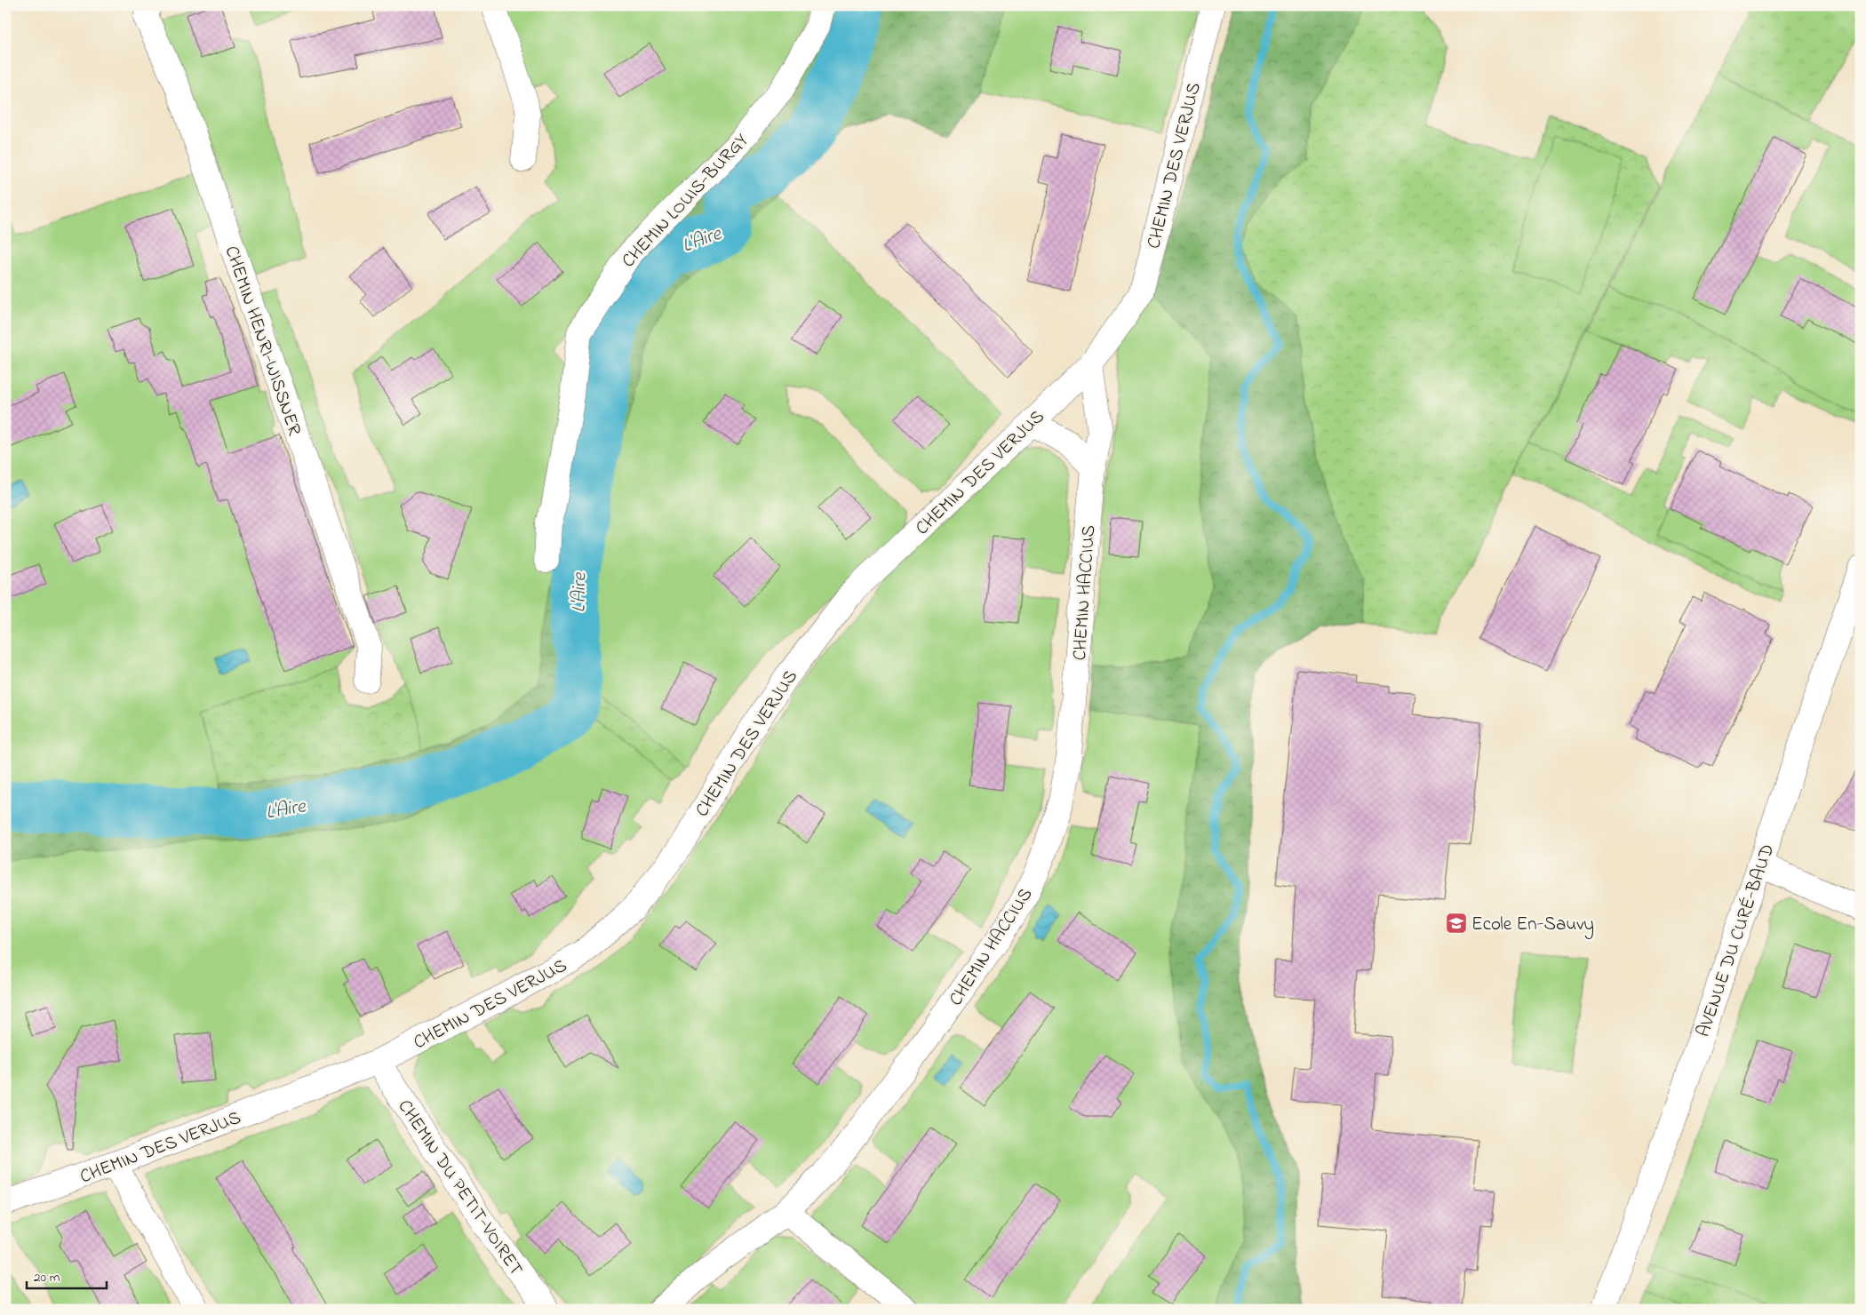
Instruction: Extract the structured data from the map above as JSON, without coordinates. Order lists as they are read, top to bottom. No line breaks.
{"streets":{"street":["CHEMIN DES VERJUS","CHEMIN LOUIS-BURGY","CHEMIN HENRI-WISSNER","CHEMIN HACCIUS","AVENUE DU CURÉ-BAUD","CHEMIN DU PETIT-VOIRET"]},"crossings":[["CHEMIN DES VERJUS","CHEMIN HACCIUS"],["CHEMIN DES VERJUS","CHEMIN DU PETIT-VOIRET"]],"water":["L'Aire"],"places":{"school or university":["Ecole En-Sauvy"]},"scale_bar":"20 m"}
